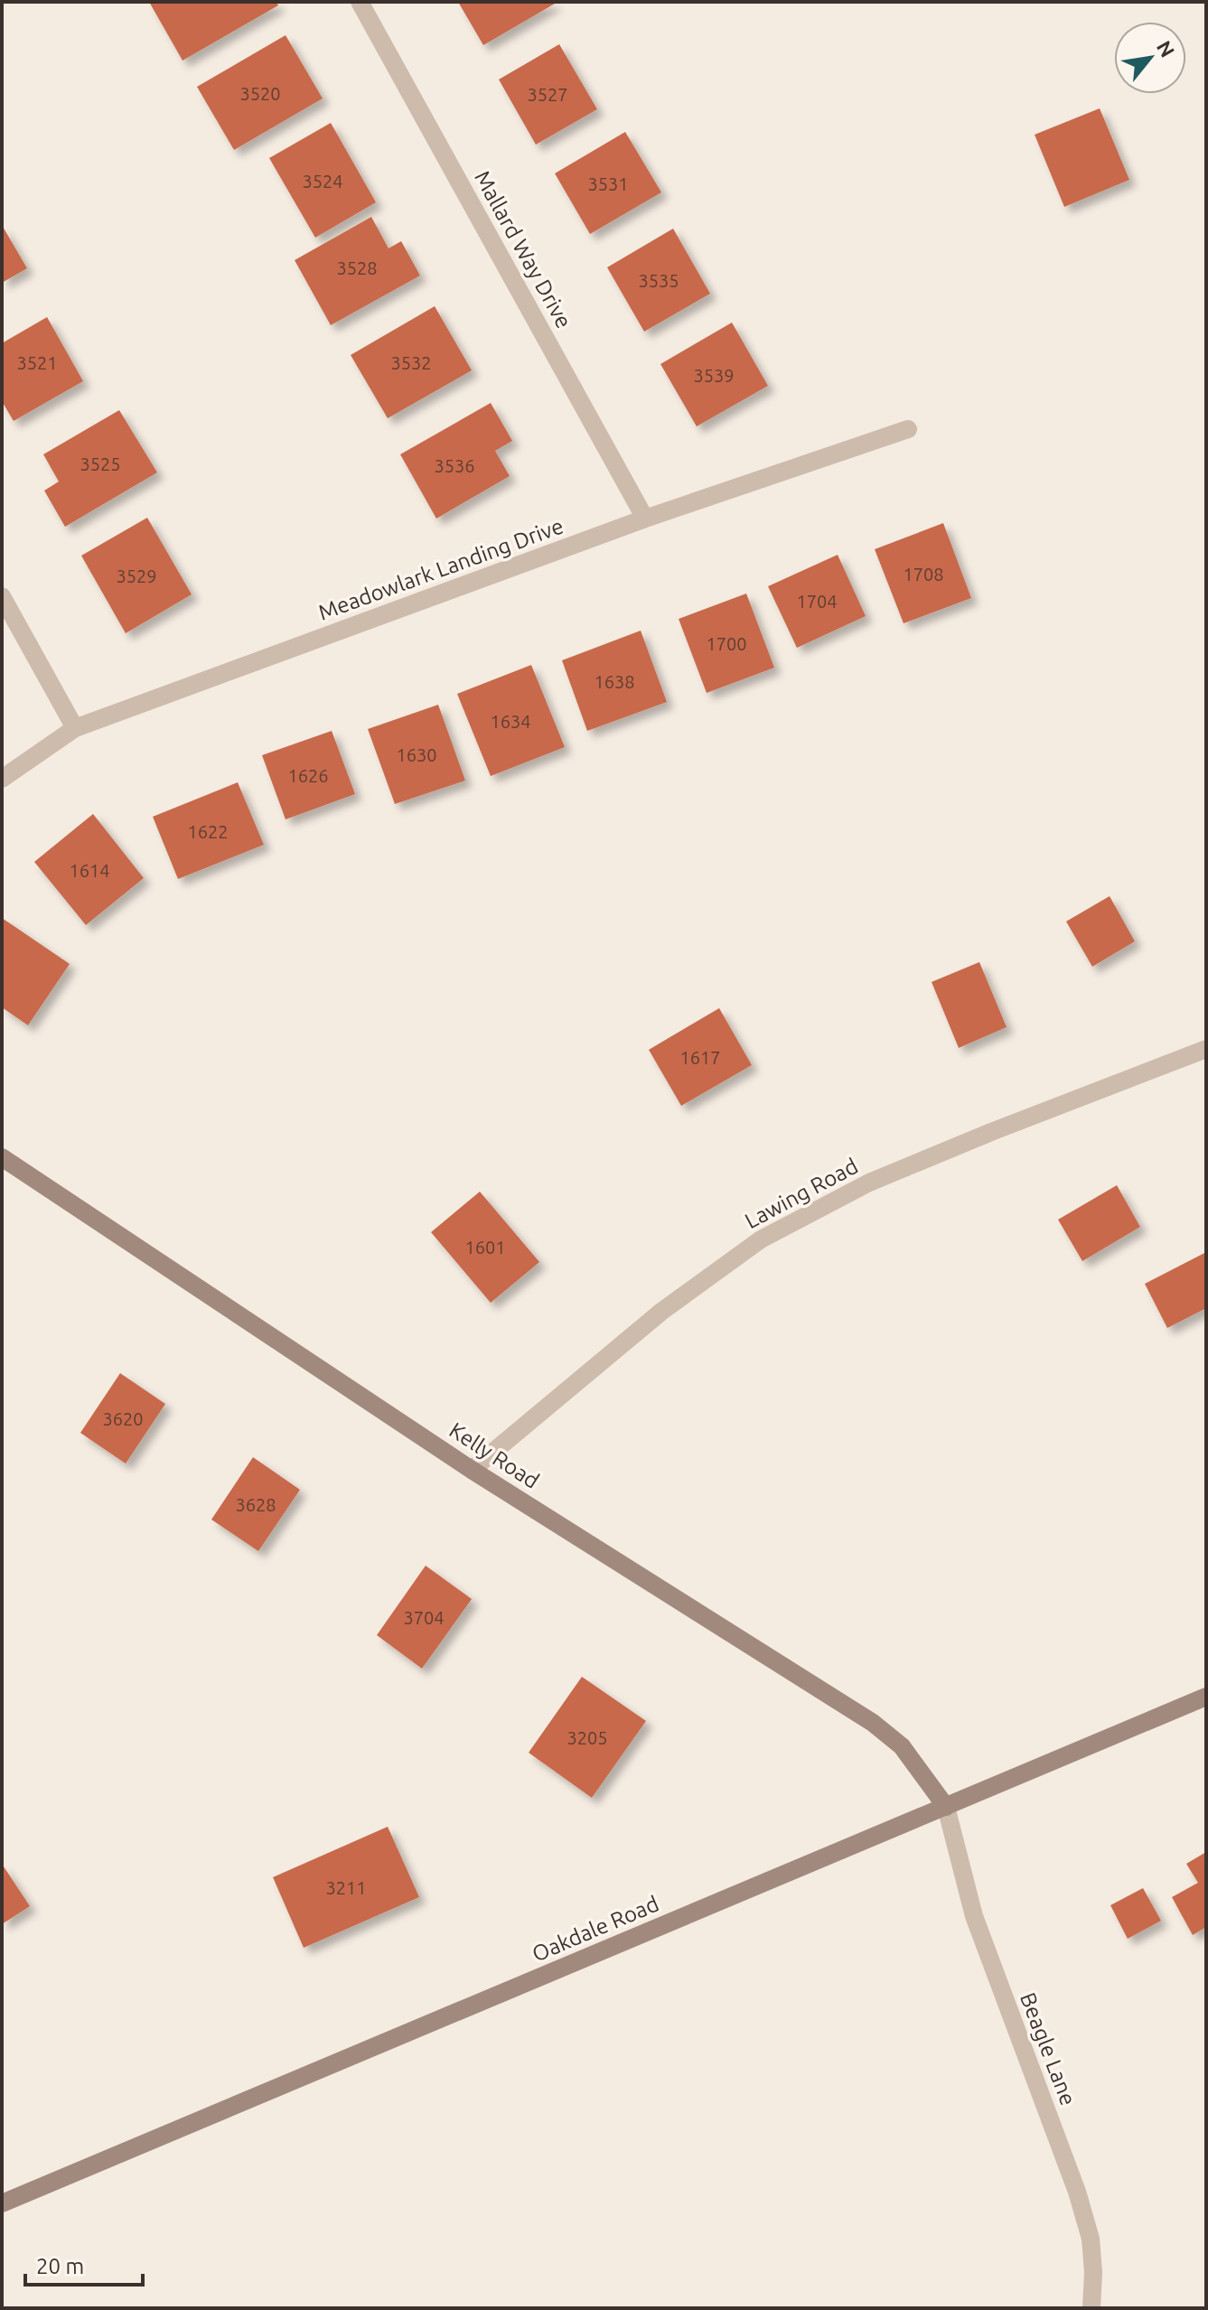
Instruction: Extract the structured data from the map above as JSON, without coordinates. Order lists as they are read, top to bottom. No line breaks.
{"streets":{"main road":["Kelly Road","Oakdale Road"],"street":["Mallard Way Drive","Meadowlark Landing Drive","Lawing Road","Beagle Lane"]},"crossings":[["Mallard Way Drive","Meadowlark Landing Drive"],["Lawing Road","Kelly Road"],["Kelly Road","Oakdale Road"],["Kelly Road","Beagle Lane"],["Oakdale Road","Beagle Lane"]],"house_numbers":["3520","3527","3524","3531","3528","3535","3521","3532","3539","3525","3536","1708","3529","1704","1700","1638","1634","1630","1626","1622","1614","1617","1601","3620","3628","3704","3205","3211"],"scale_bar":"20 m","north":"top right"}
